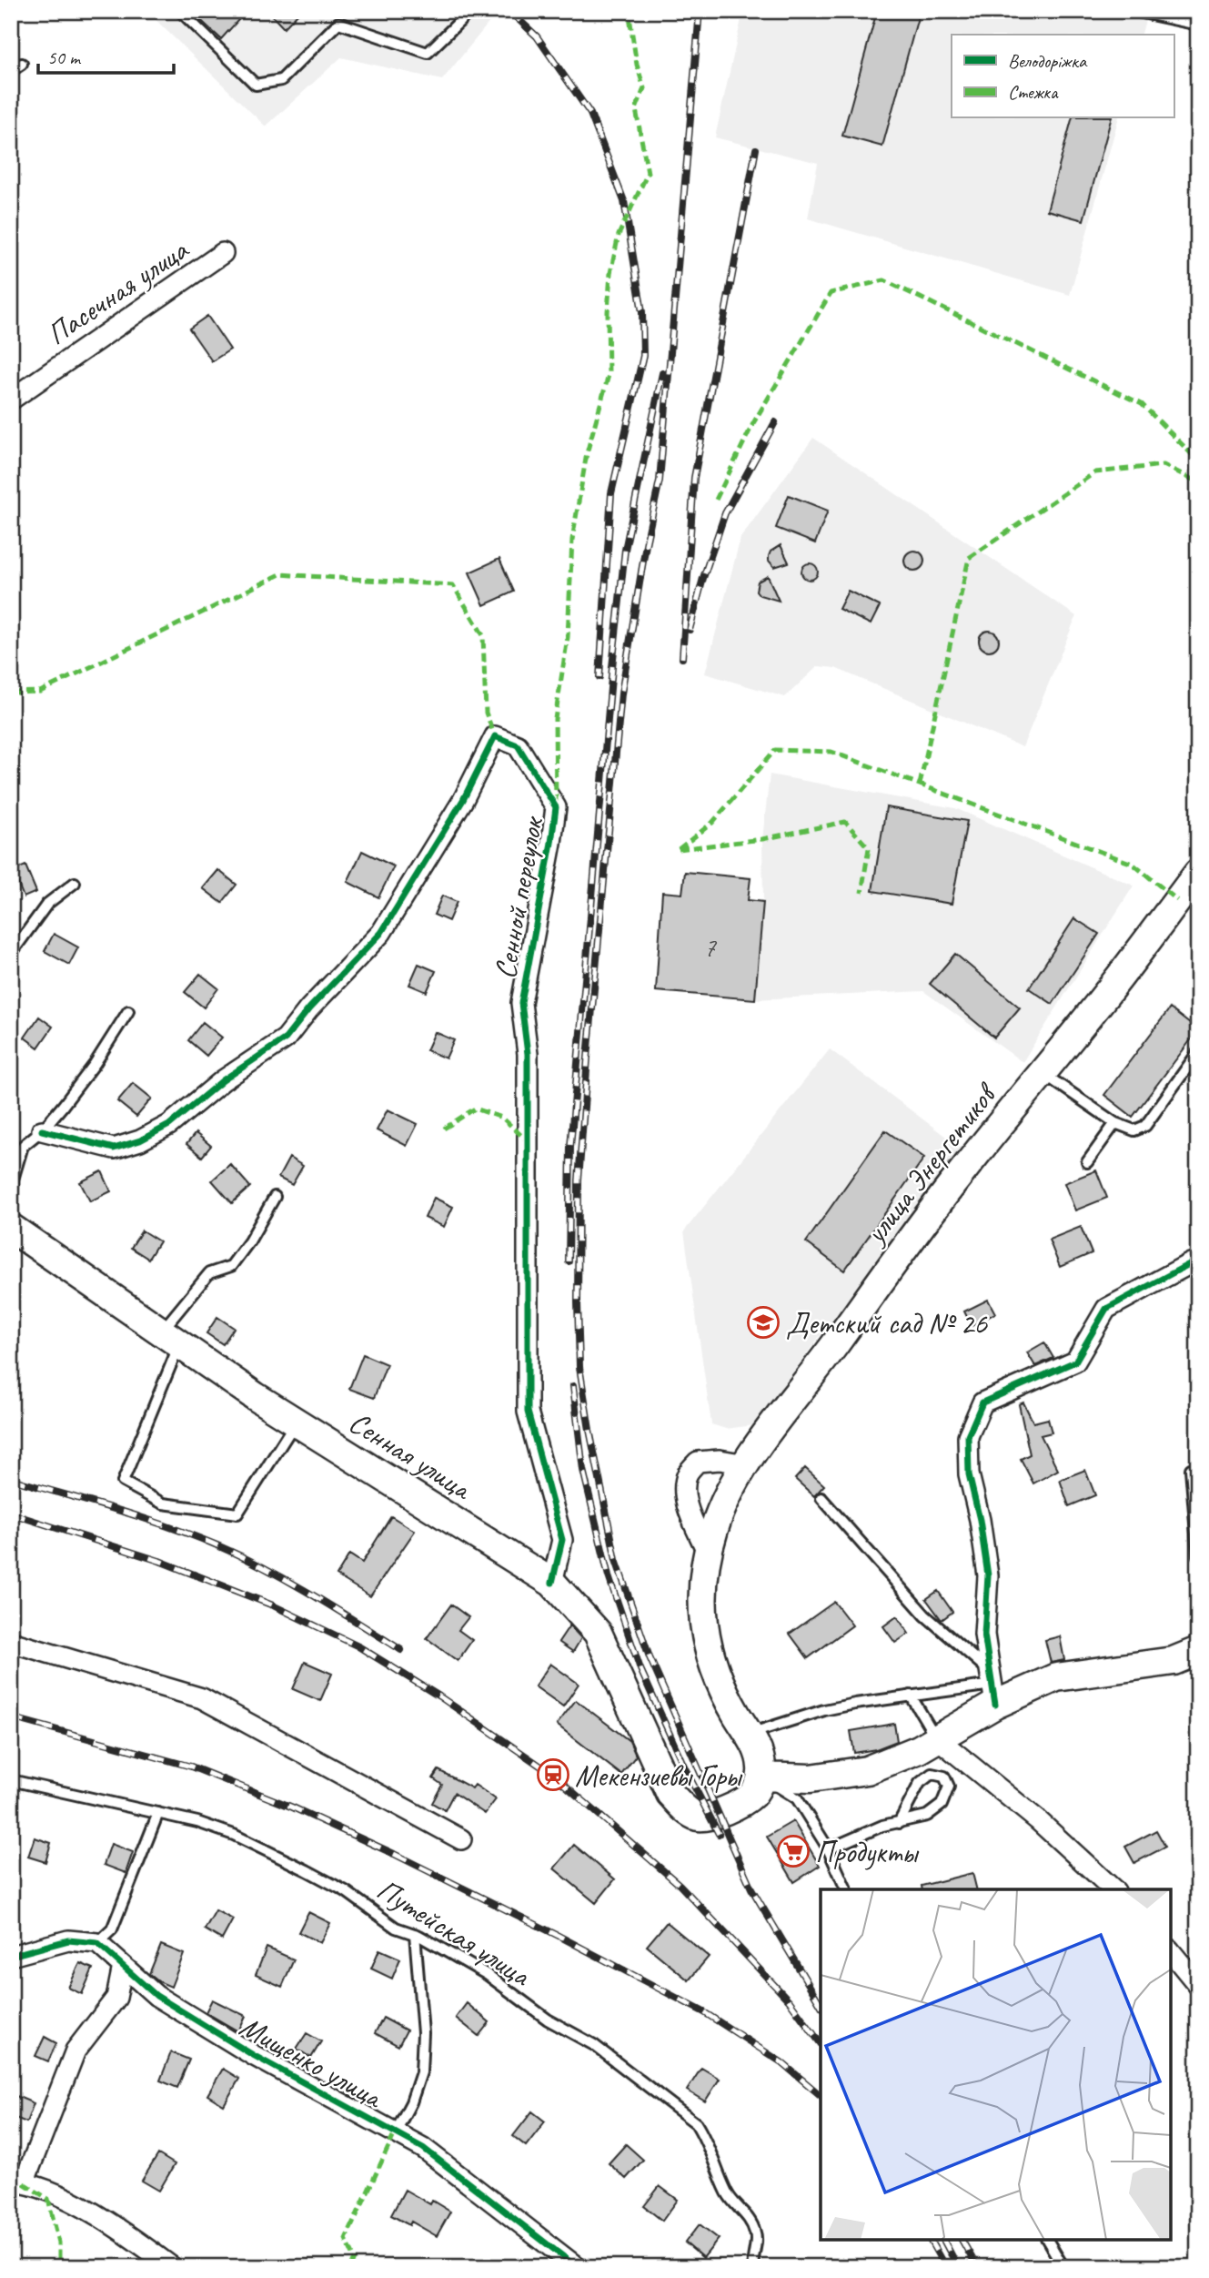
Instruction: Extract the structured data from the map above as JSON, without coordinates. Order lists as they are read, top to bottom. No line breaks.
{"streets":{"main road":["улица Энергетиков","Сенная улица"],"street":["Пасечная улица","Сенной переулок","Мищенко улица"],"lane":["Путейская улица"]},"crossings":[["Сенной переулок","Сенная улица"],["улица Энергетиков","Сенная улица"]],"places":{"school or university":["Детский сад № 26"],"station":["Мекензиевы Горы"],"supermarket":["Продукты"]},"house_numbers":["7"],"legend":["Велодоріжка","Стежка"],"scale_bar":"50 m"}
